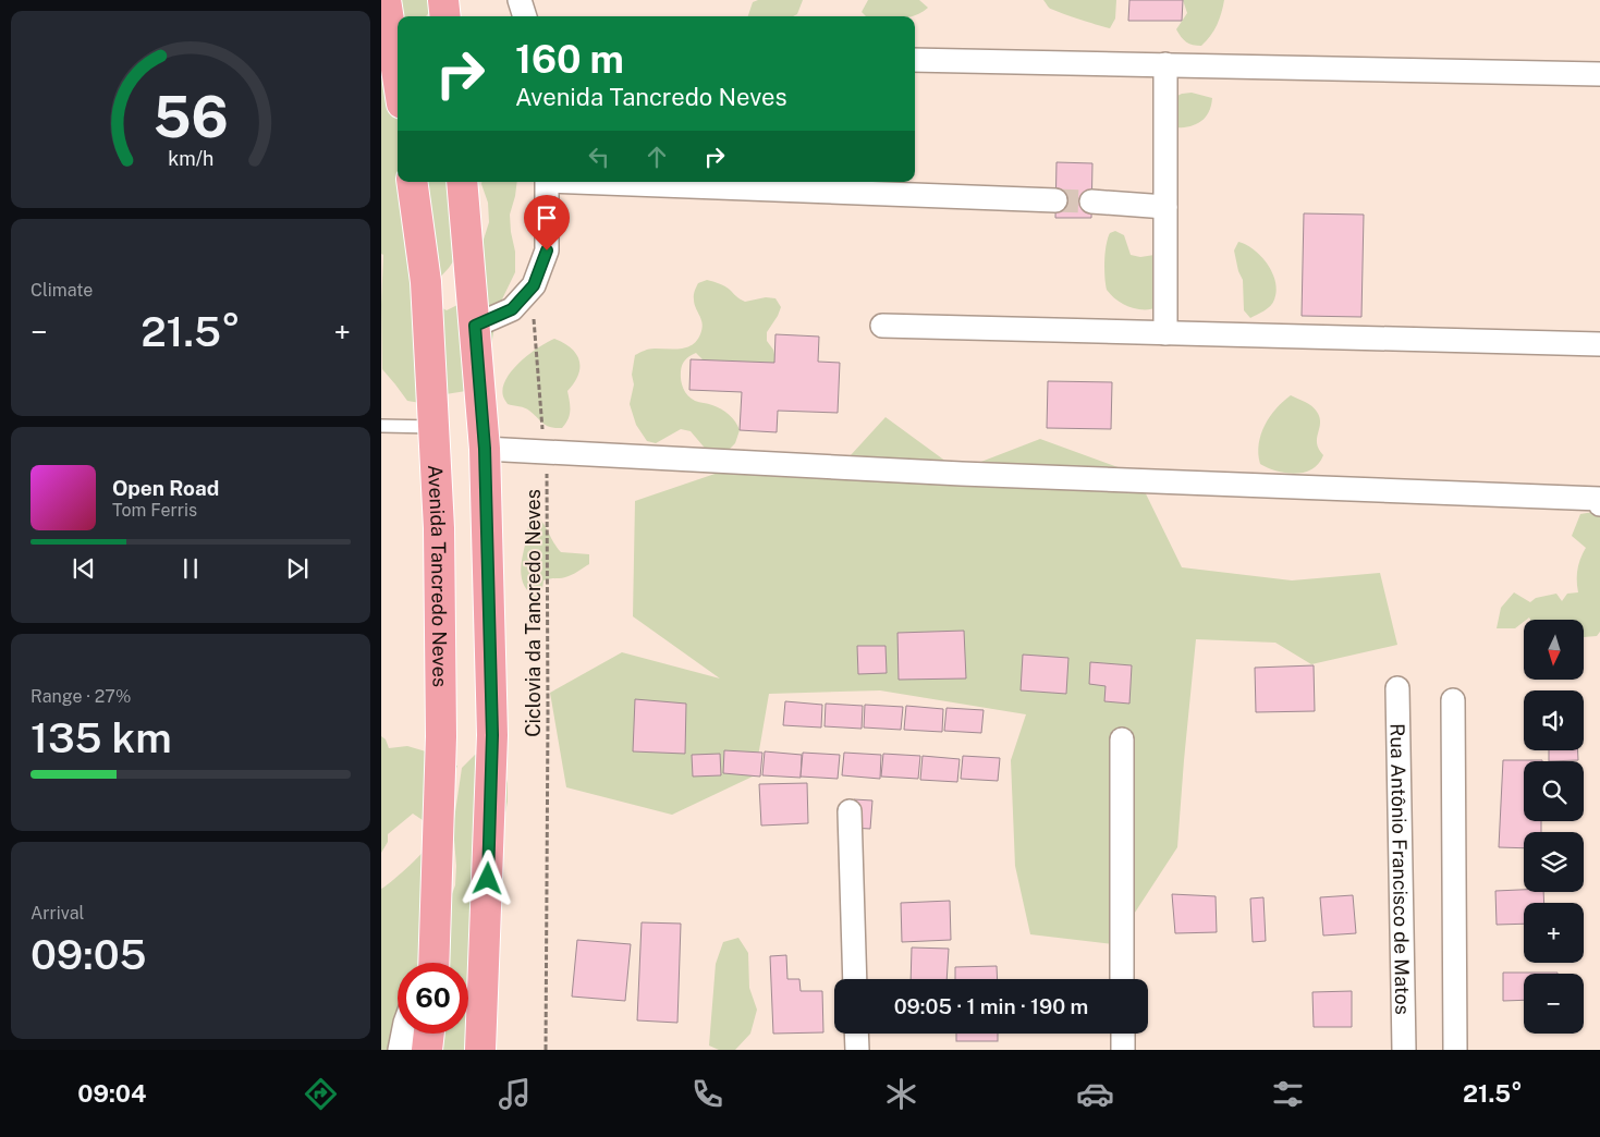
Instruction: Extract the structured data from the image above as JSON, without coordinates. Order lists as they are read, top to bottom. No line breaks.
{"streets":{"main road":["Avenida Tancredo Neves"],"street":["Rua Antônio Francisco de Matos"],"path":["Ciclovia da Tancredo Neves"]},"north":"bottom","page":{"turn":["160 m","Avenida Tancredo Neves"],"tile":["Climate",["Range · 27%","135 km"],["Arrival","09:05"]],"heat":["−","21.5°","+"],"song":["Open Road","Tom Ferris"],"map_buttons":["+","−"],"limit":"60","trip":"09:05 · 1 min · 190 m","tabs":["09:04","21.5°"],"gauge":["56","km/h"]}}
